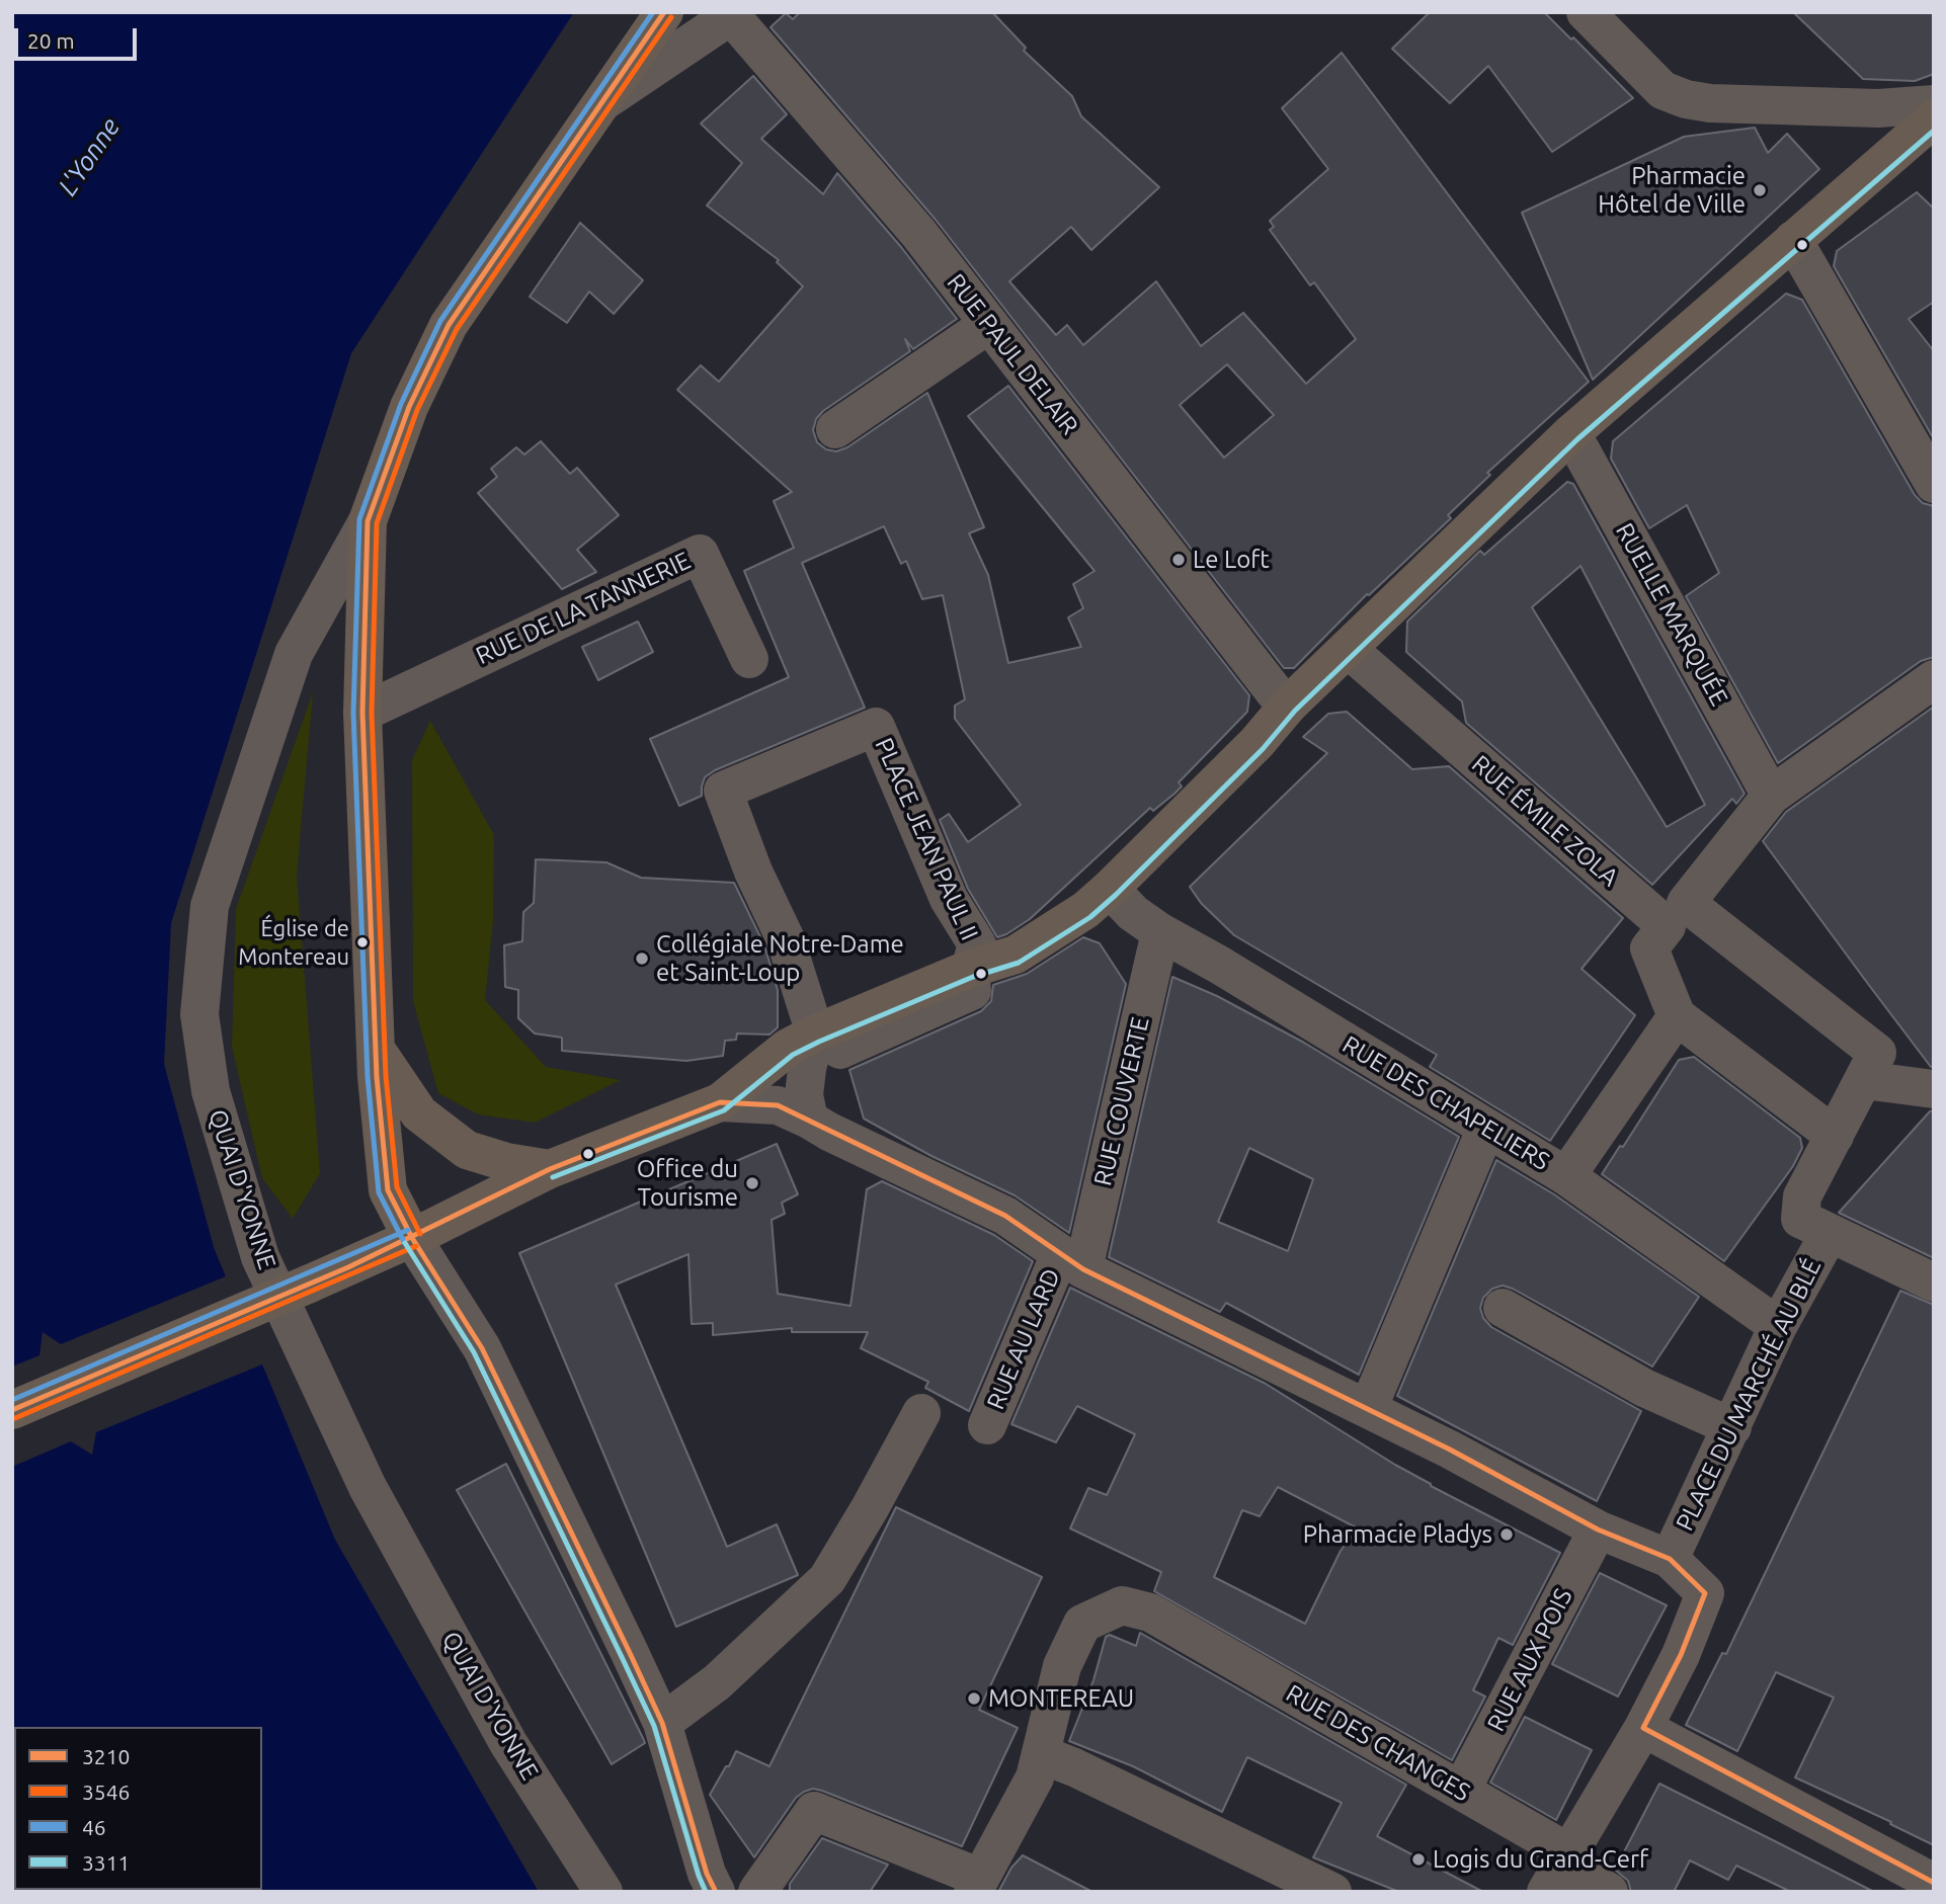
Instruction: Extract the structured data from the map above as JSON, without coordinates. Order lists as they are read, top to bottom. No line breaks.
{"streets":{"street":["RUE PAUL DELAIR","RUE DE LA TANNERIE","RUELLE MARQUÉE","RUE ÉMILE ZOLA","PLACE JEAN PAUL II","RUE COUVERTE","RUE DES CHAPELIERS","QUAI D'YONNE","RUE AU LARD","PLACE DU MARCHÉ AU BLÉ","RUE AUX POIS","RUE DES CHANGES"]},"crossings":[["RUE ÉMILE ZOLA","PLACE DU MARCHÉ AU BLÉ"],["RUE COUVERTE","RUE DES CHAPELIERS"],["RUE COUVERTE","RUE AU LARD"],["RUE DES CHAPELIERS","PLACE DU MARCHÉ AU BLÉ"],["RUE AUX POIS","RUE DES CHANGES"]],"water":["L'Yonne"],"places":["Pharmacie Hôtel de Ville","Le Loft","Église de Montereau","Collégiale Notre-Dame et Saint-Loup","Office du Tourisme","Pharmacie Pladys","MONTEREAU","Logis du Grand-Cerf"],"lines":["transit line 3210","transit line 46","transit line 3546","transit line 3311"],"legend":["3210","3546","46","3311"],"scale_bar":"20 m"}
